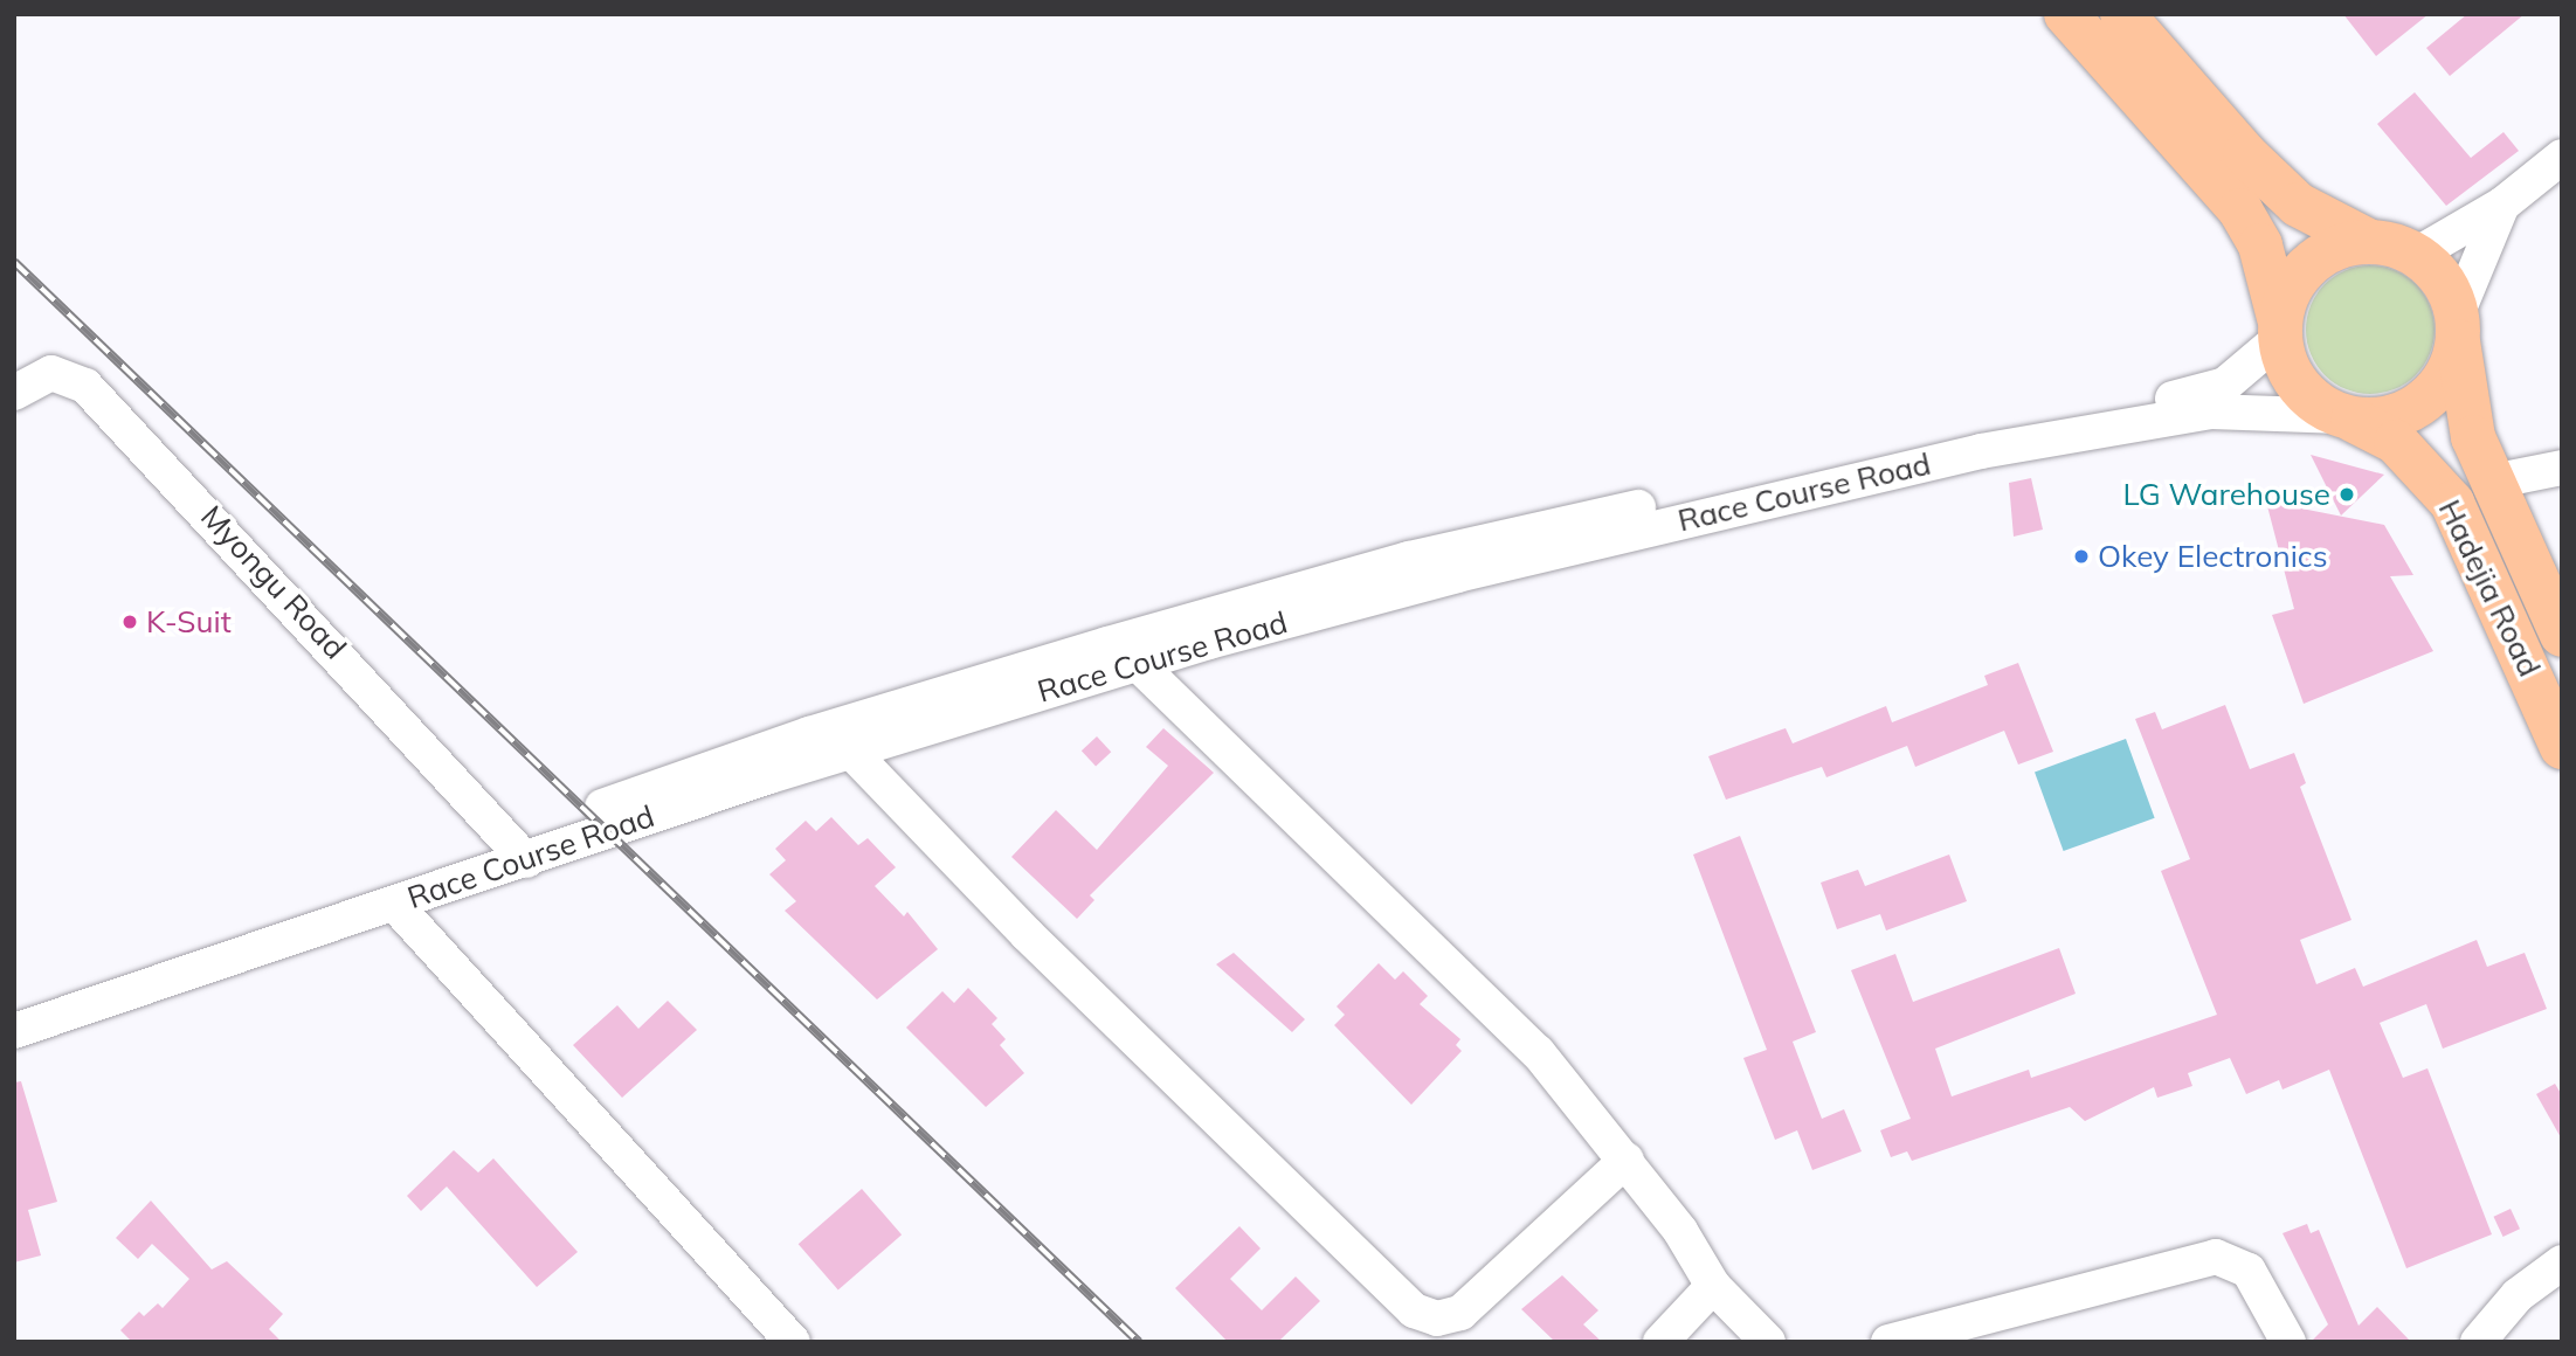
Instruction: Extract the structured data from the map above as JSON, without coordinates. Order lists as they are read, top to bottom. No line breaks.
{"streets":{"main road":["Hadejia Road"],"street":["Race Course Road","Myongu Road"]},"crossings":[["Race Course Road","Myongu Road"],["Race Course Road","Hadejia Road"]],"places":["LG Warehouse","Okey Electronics","K-Suit"]}
